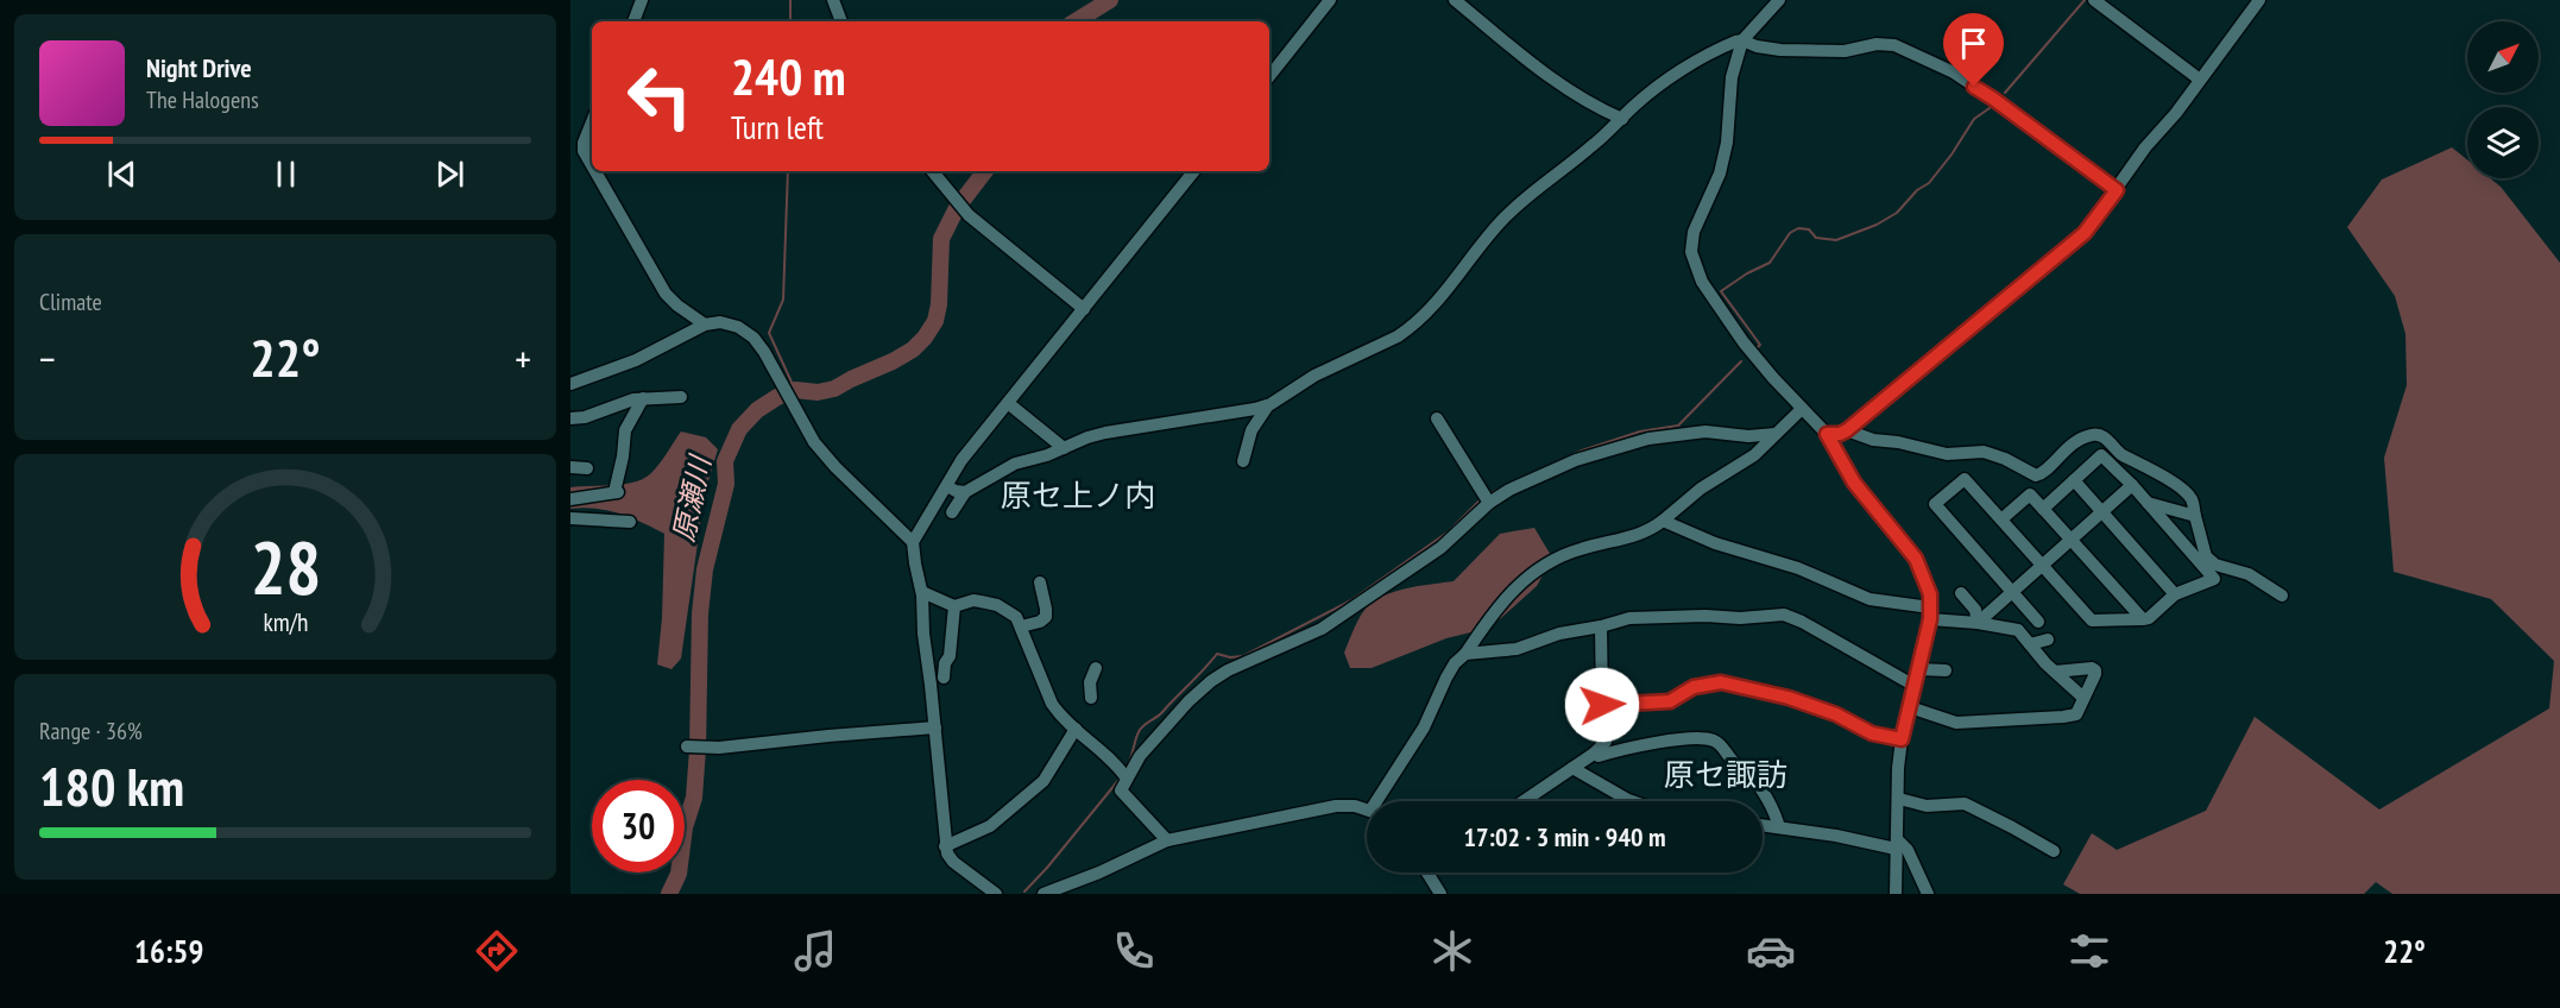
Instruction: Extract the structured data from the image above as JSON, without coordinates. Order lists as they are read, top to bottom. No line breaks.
{"districts":["原セ上ノ内","原セ諏訪"],"water":["原瀬川"],"north":"top right","page":{"turn":["240 m","Turn left"],"song":["Night Drive","The Halogens"],"tile":["Climate",["Range · 36%","180 km"]],"heat":["−","22°","+"],"limit":"30","trip":"17:02 · 3 min · 940 m","tabs":["16:59","22°"],"gauge":["28","km/h"]}}
